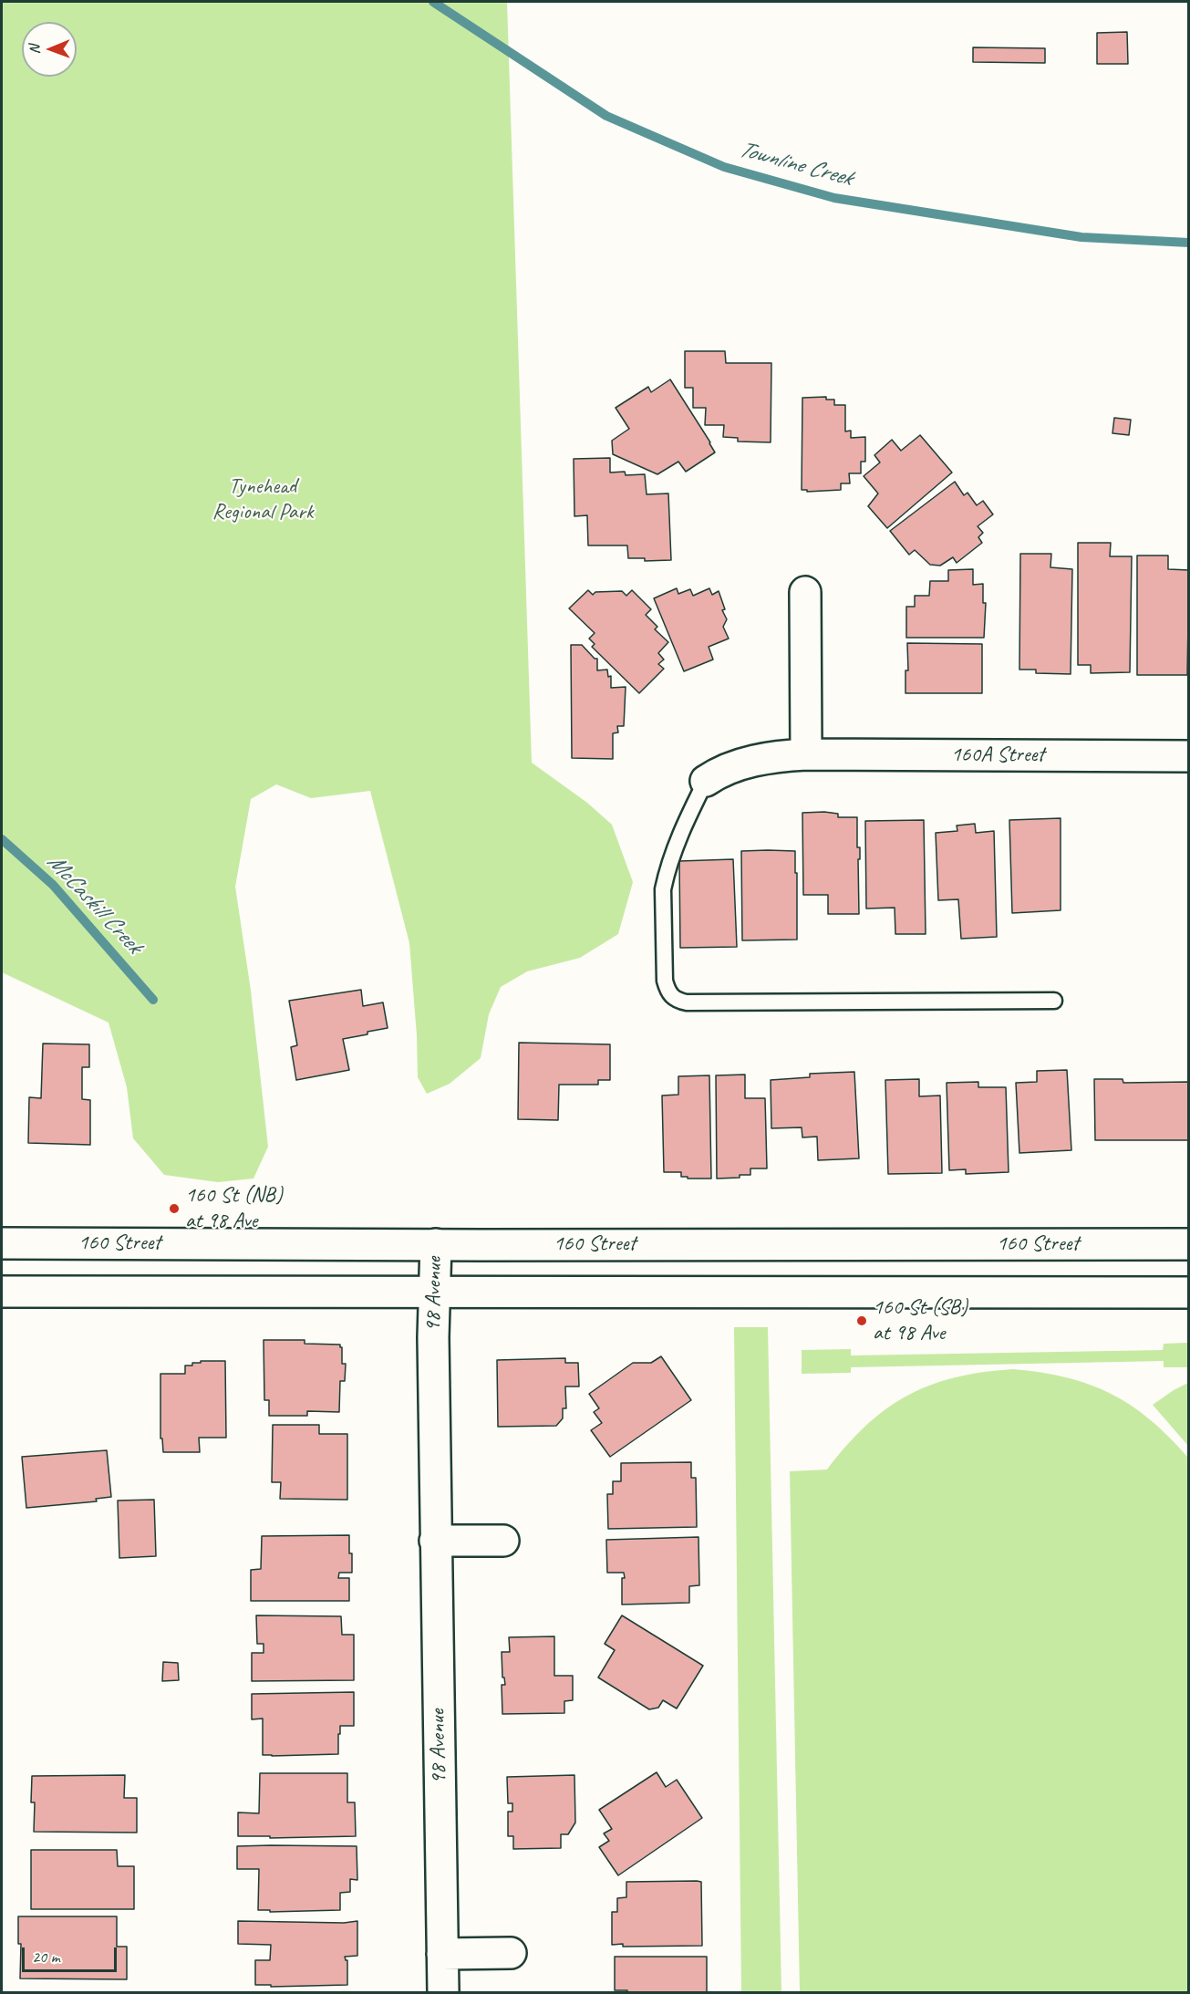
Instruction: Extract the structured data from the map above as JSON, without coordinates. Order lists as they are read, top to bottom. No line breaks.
{"streets":{"main road":["160A Street","160 Street","98 Avenue"]},"crossings":[["160 Street","98 Avenue"]],"water":["Townline Creek","McCaskill Creek"],"parks":["Tynehead Regional Park"],"places":["160 St (NB) at 98 Ave","160 St (SB) at 98 Ave"],"scale_bar":"20 m","north":"left"}
